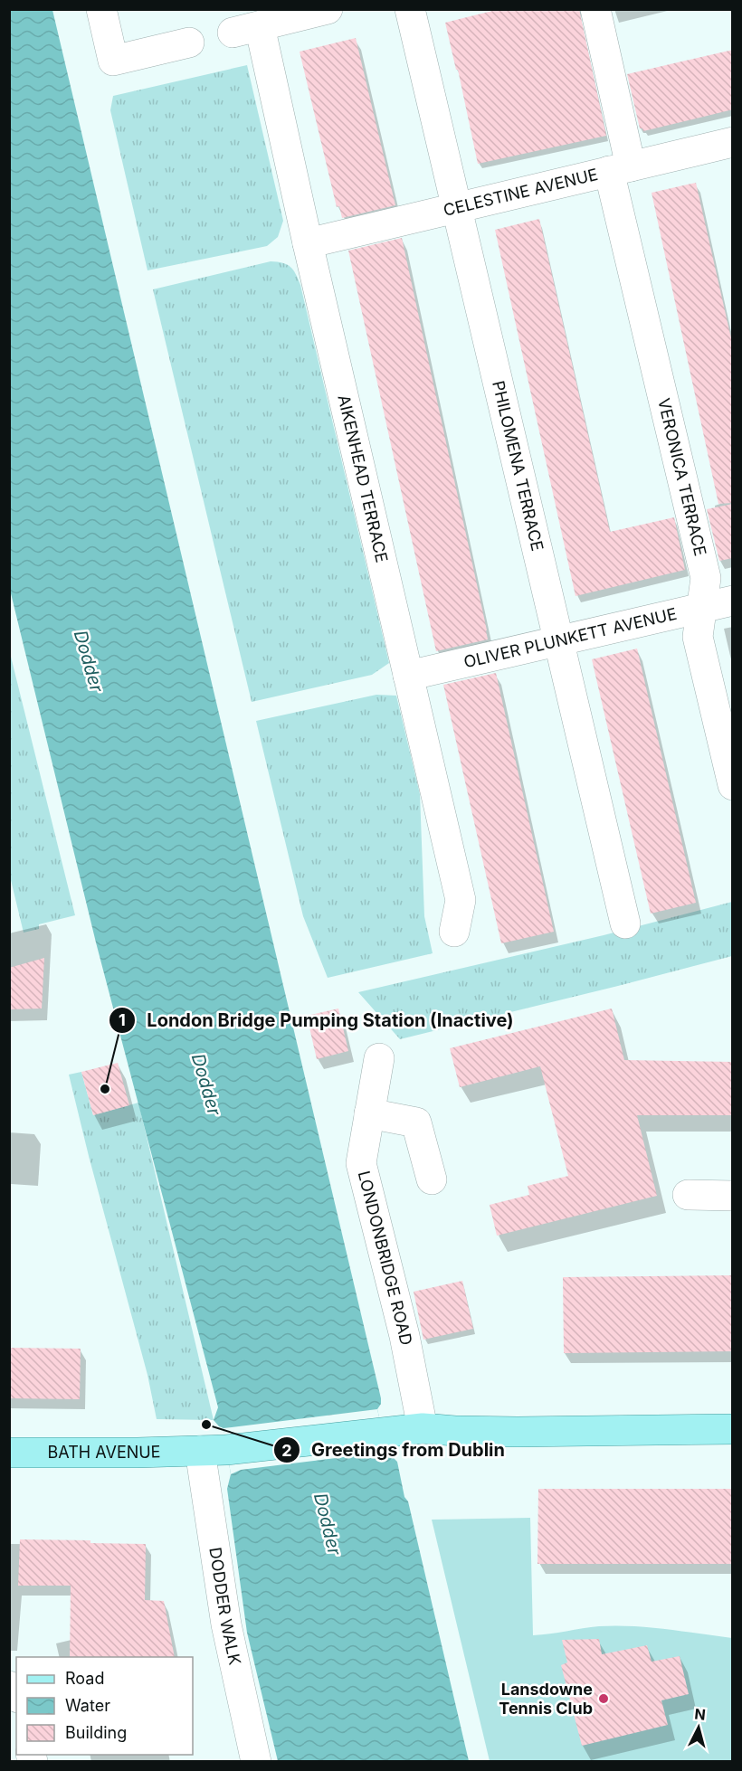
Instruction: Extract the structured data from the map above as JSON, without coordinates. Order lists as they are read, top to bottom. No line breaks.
{"streets":{"main road":["BATH AVENUE"],"street":["CELESTINE AVENUE","PHILOMENA TERRACE","VERONICA TERRACE","AIKENHEAD TERRACE","OLIVER PLUNKETT AVENUE","LONDONBRIDGE ROAD","DODDER WALK"]},"crossings":[["CELESTINE AVENUE","PHILOMENA TERRACE"],["CELESTINE AVENUE","VERONICA TERRACE"],["CELESTINE AVENUE","AIKENHEAD TERRACE"],["PHILOMENA TERRACE","OLIVER PLUNKETT AVENUE"],["VERONICA TERRACE","OLIVER PLUNKETT AVENUE"],["AIKENHEAD TERRACE","OLIVER PLUNKETT AVENUE"],["LONDONBRIDGE ROAD","BATH AVENUE"],["BATH AVENUE","DODDER WALK"]],"water":["Dodder"],"places":["London Bridge Pumping Station (Inactive)","Greetings from Dublin","Lansdowne Tennis Club"],"legend":["Road","Water","Building"],"north":"top"}
